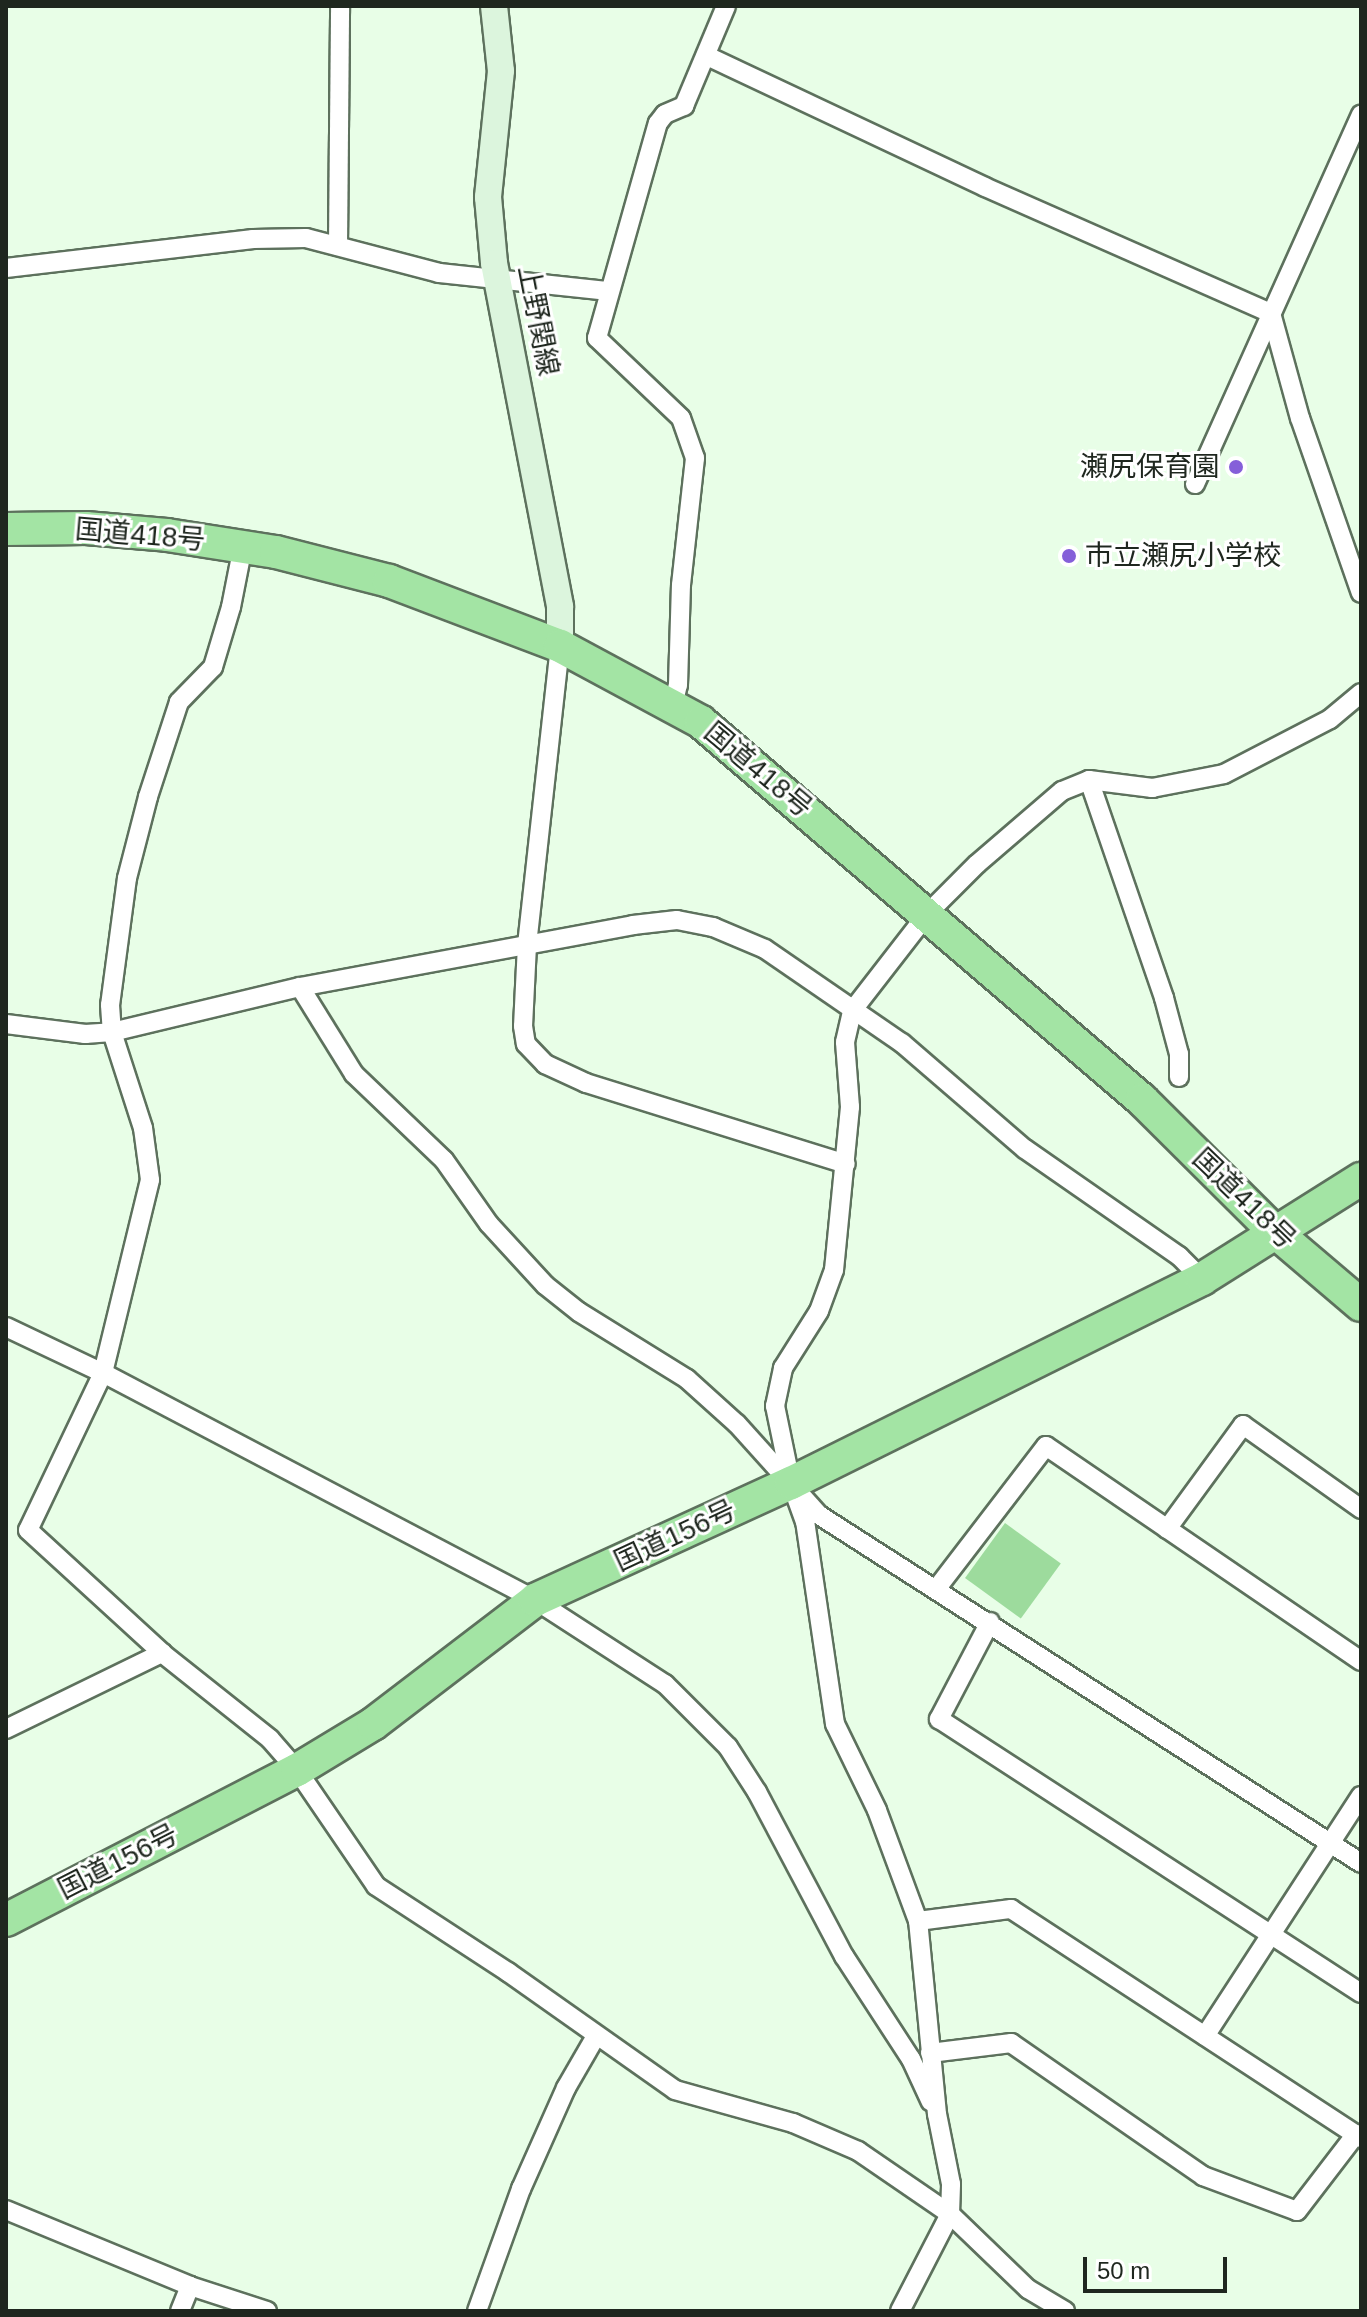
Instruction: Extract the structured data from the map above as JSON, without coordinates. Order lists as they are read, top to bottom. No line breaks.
{"streets":{"highway":["国道418号","国道156号"],"main road":["上野関線"]},"crossings":[["上野関線","国道418号"],["国道418号","国道156号"]],"places":["瀬尻保育園","市立瀬尻小学校"],"scale_bar":"50 m"}
